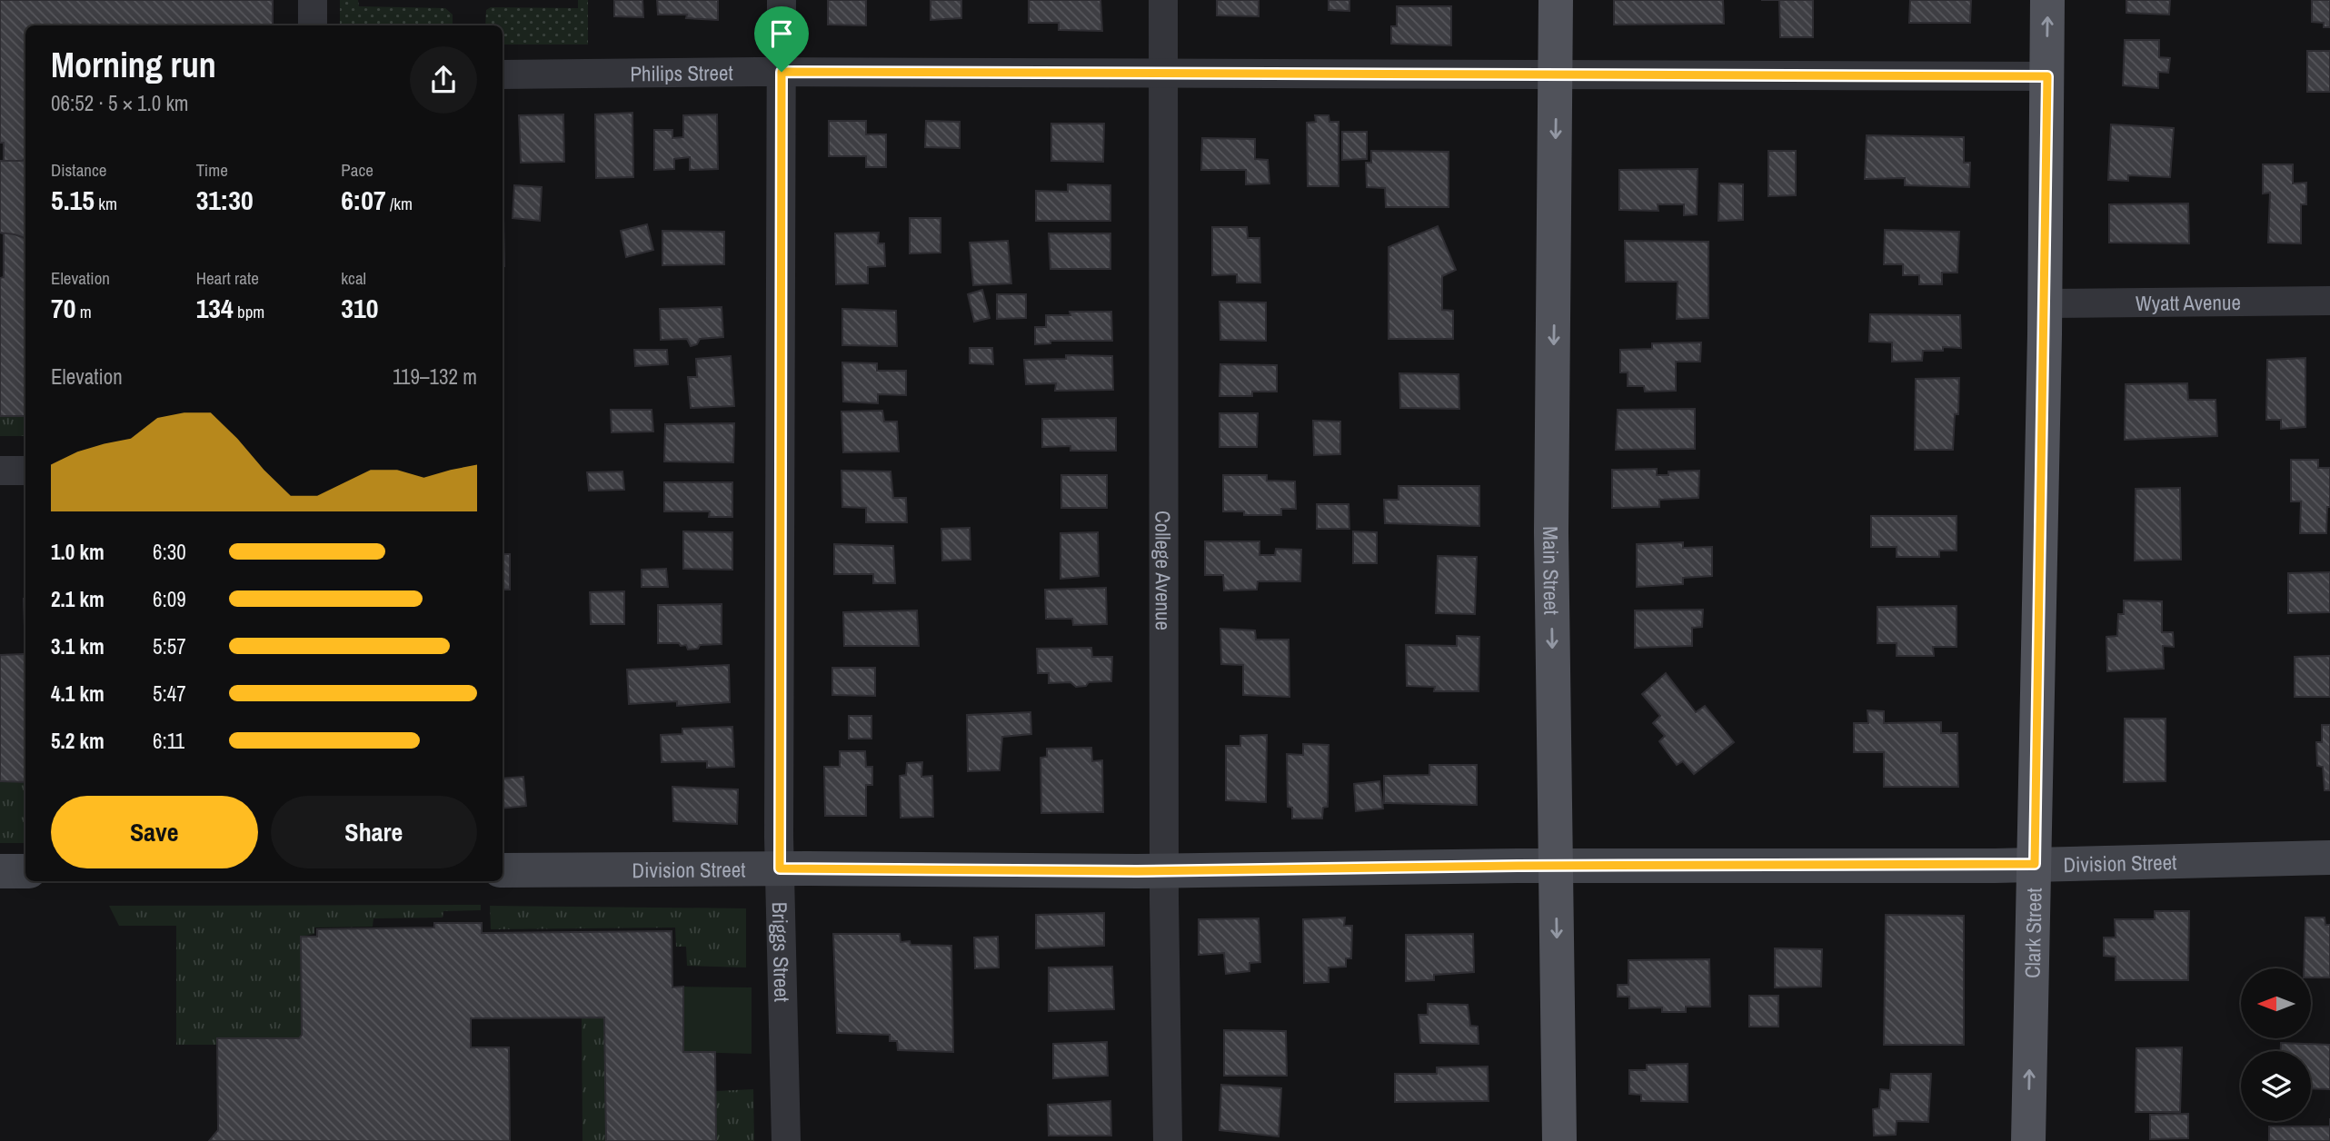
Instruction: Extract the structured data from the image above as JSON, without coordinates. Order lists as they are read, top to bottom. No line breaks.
{"streets":{"main road":["Main Street","Division Street","Clark Street"],"street":["Philips Street","Wyatt Avenue","College Avenue","Briggs Street"]},"crossings":[["Philips Street","College Avenue"],["Philips Street","Main Street"],["Philips Street","Clark Street"],["Philips Street","Briggs Street"],["Wyatt Avenue","Clark Street"],["College Avenue","Division Street"],["Main Street","Division Street"],["Division Street","Clark Street"],["Division Street","Briggs Street"]],"one_way":["Main Street"],"north":"left","page":{"heading":["Morning run","06:52 · 5 × 1.0 km"],"stats":[["Distance","5.15 km"],["Time","31:30"],["Pace","6:07 /km"],["Elevation","70 m"],["Heart rate","134 bpm"],["kcal","310"]],"chart":["Elevation","119–132 m"],"list":[{"name":"1.0 km","note":"6:30"},{"name":"2.1 km","note":"6:09"},{"name":"3.1 km","note":"5:57"},{"name":"4.1 km","note":"5:47"},{"name":"5.2 km","note":"6:11"}],"buttons":["Save","Share"]}}
